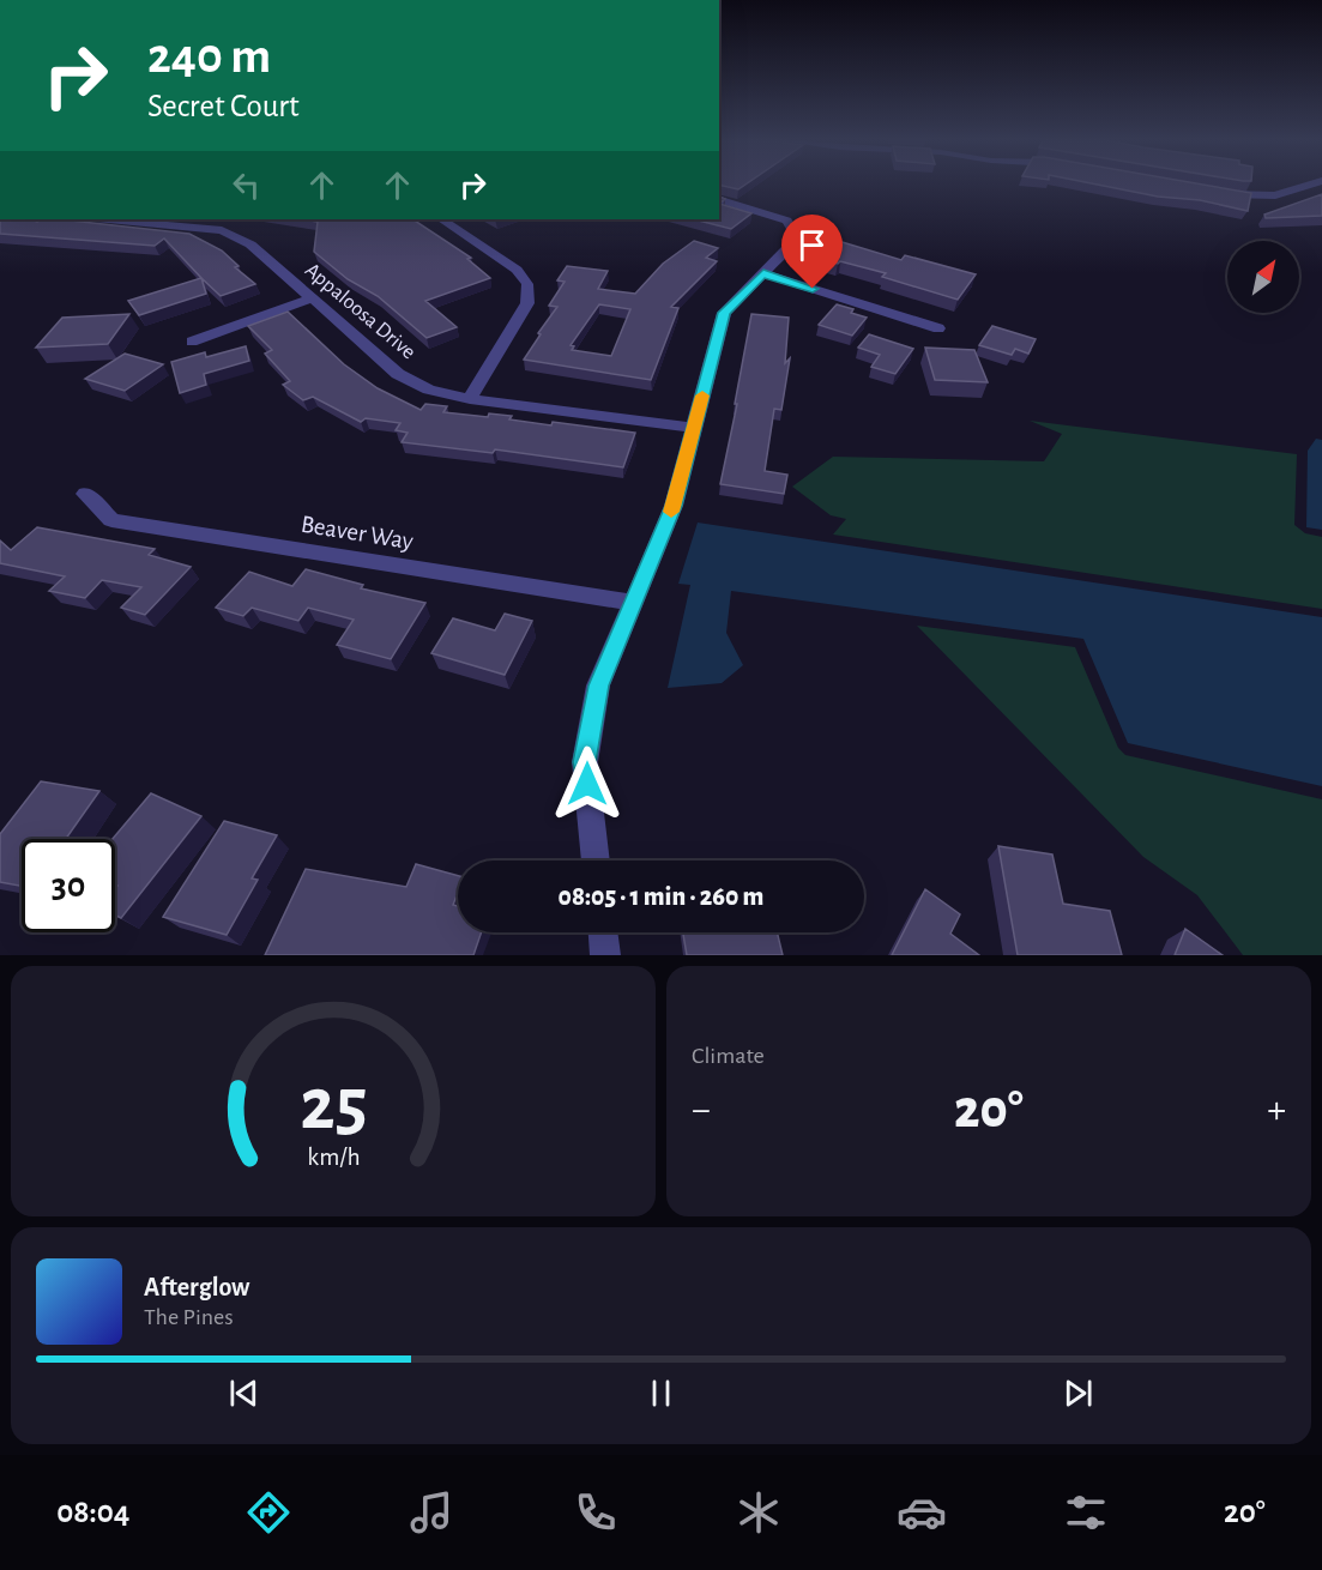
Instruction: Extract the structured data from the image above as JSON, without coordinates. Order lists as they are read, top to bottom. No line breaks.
{"streets":{"street":["Appaloosa Drive","Beaver Way"]},"north":"top right","page":{"turn":["240 m","Secret Court"],"limit":"30","trip":"08:05 · 1 min · 260 m","tile":"Climate","heat":["−","20°","+"],"song":["Afterglow","The Pines"],"tabs":["08:04","20°"],"gauge":["25","km/h"]}}
